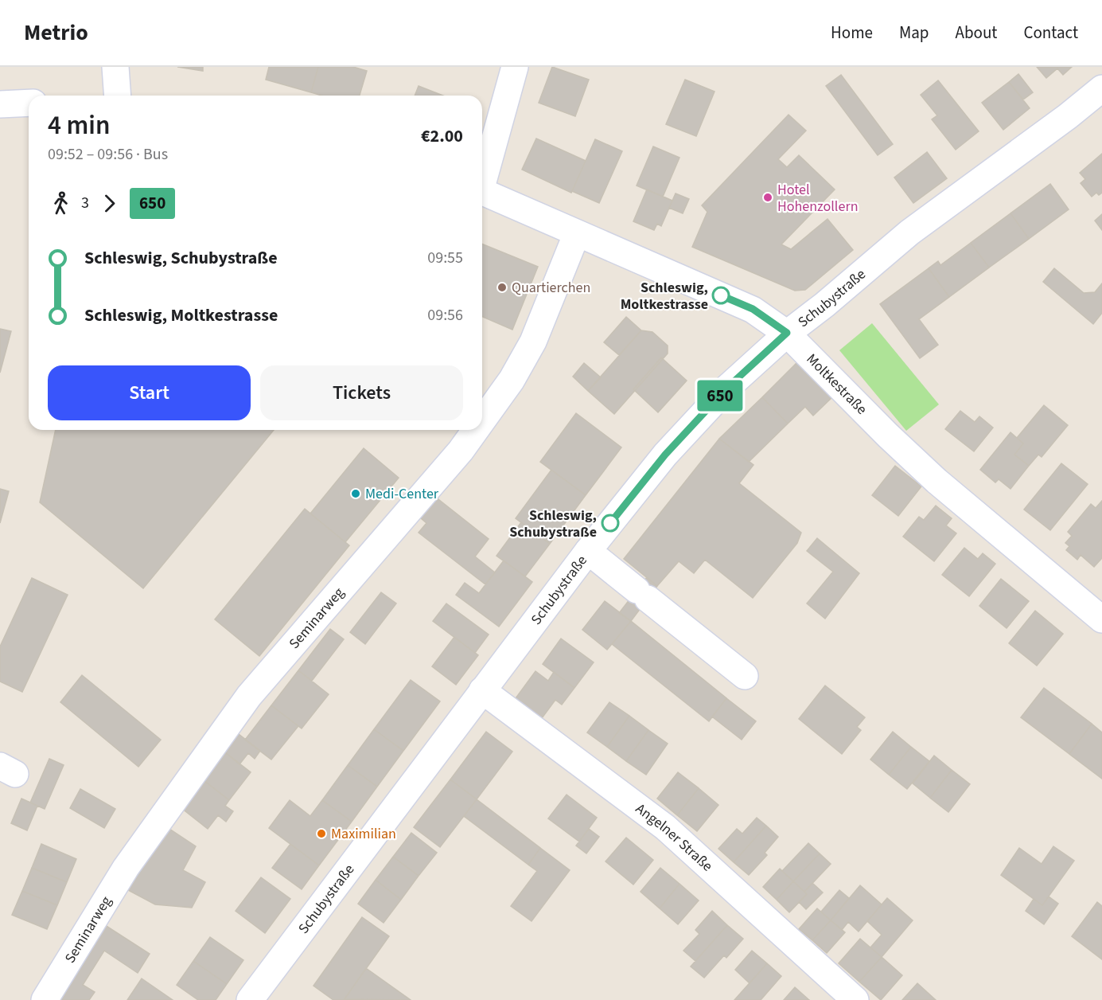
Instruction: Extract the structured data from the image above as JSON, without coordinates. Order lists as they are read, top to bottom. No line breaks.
{"streets":{"street":["Schubystraße","Moltkestraße","Seminarweg","Angelner Straße"]},"crossings":[["Schubystraße","Moltkestraße"],["Schubystraße","Angelner Straße"],["Moltkestraße","Seminarweg"]],"places":["Hotel Hohenzollern","Quartierchen","Schleswig, Moltkestrasse","Medi-Center","Schleswig, Schubystraße","Maximilian"],"lines":["bus line 650"],"page":{"header":"Metrio","nav":["Home","Map","About","Contact"],"on_map":"650","heading":["4 min","09:52 – 09:56 · Bus","€2.00"],"legs":["3","650"],"list":[{"name":"Schleswig, Schubystraße","value":"09:55"},{"name":"Schleswig, Moltkestrasse","value":"09:56"}],"buttons":["Start","Tickets"]}}
